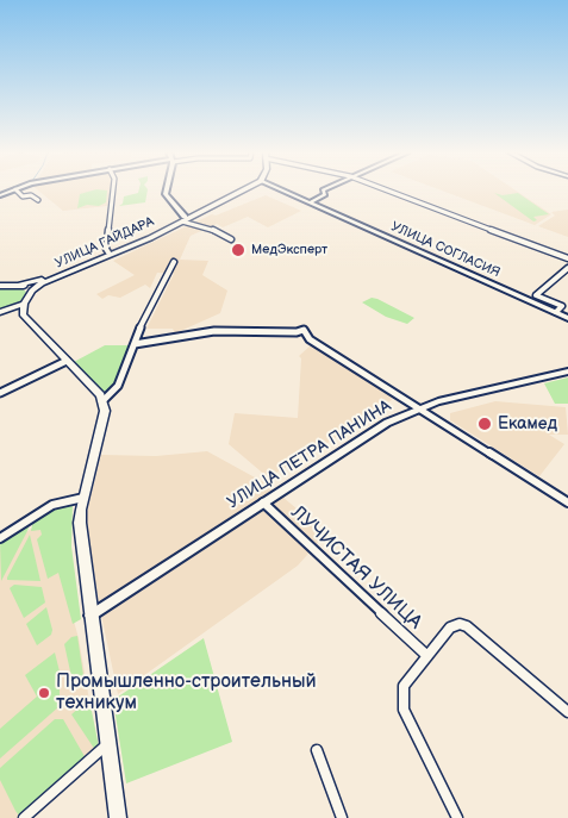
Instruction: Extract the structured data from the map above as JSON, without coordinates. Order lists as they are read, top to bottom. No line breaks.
{"streets":{"main road":["УЛИЦА ГАЙДАРА","УЛИЦА СОГЛАСИЯ","УЛИЦА ПЕТРА ПАНИНА"],"street":["ЛУЧИСТАЯ УЛИЦА"]},"crossings":[["УЛИЦА ПЕТРА ПАНИНА","ЛУЧИСТАЯ УЛИЦА"]],"places":["МедЭксперт","Екамед","Промышленно-строительный техникум"]}
